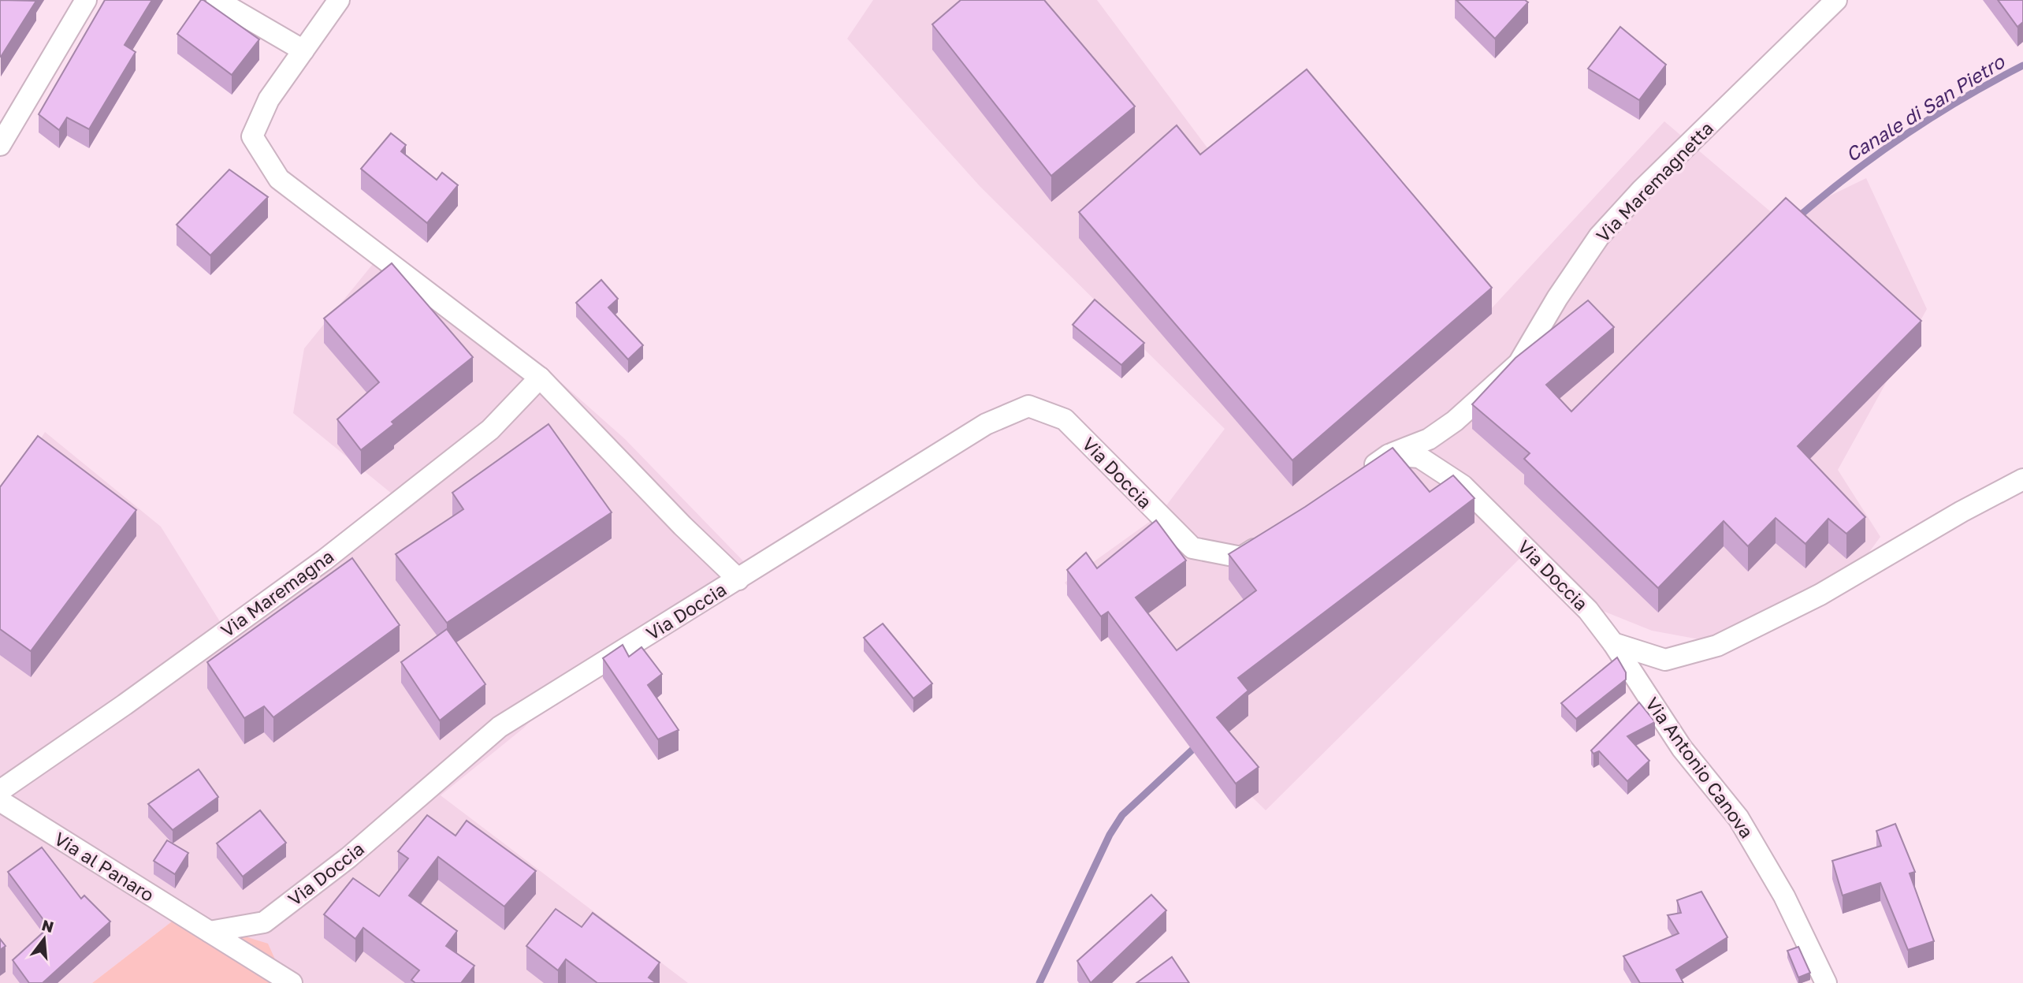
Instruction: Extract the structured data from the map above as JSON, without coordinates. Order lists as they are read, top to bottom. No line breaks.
{"streets":{"street":["Via Maremagnetta","Via Doccia","Via Maremagna","Via Antonio Canova","Via al Panaro"]},"crossings":[["Via Maremagnetta","Via Doccia"],["Via Doccia","Via Antonio Canova"],["Via Doccia","Via al Panaro"]],"water":["Canale di San Pietro"],"north":"top"}
